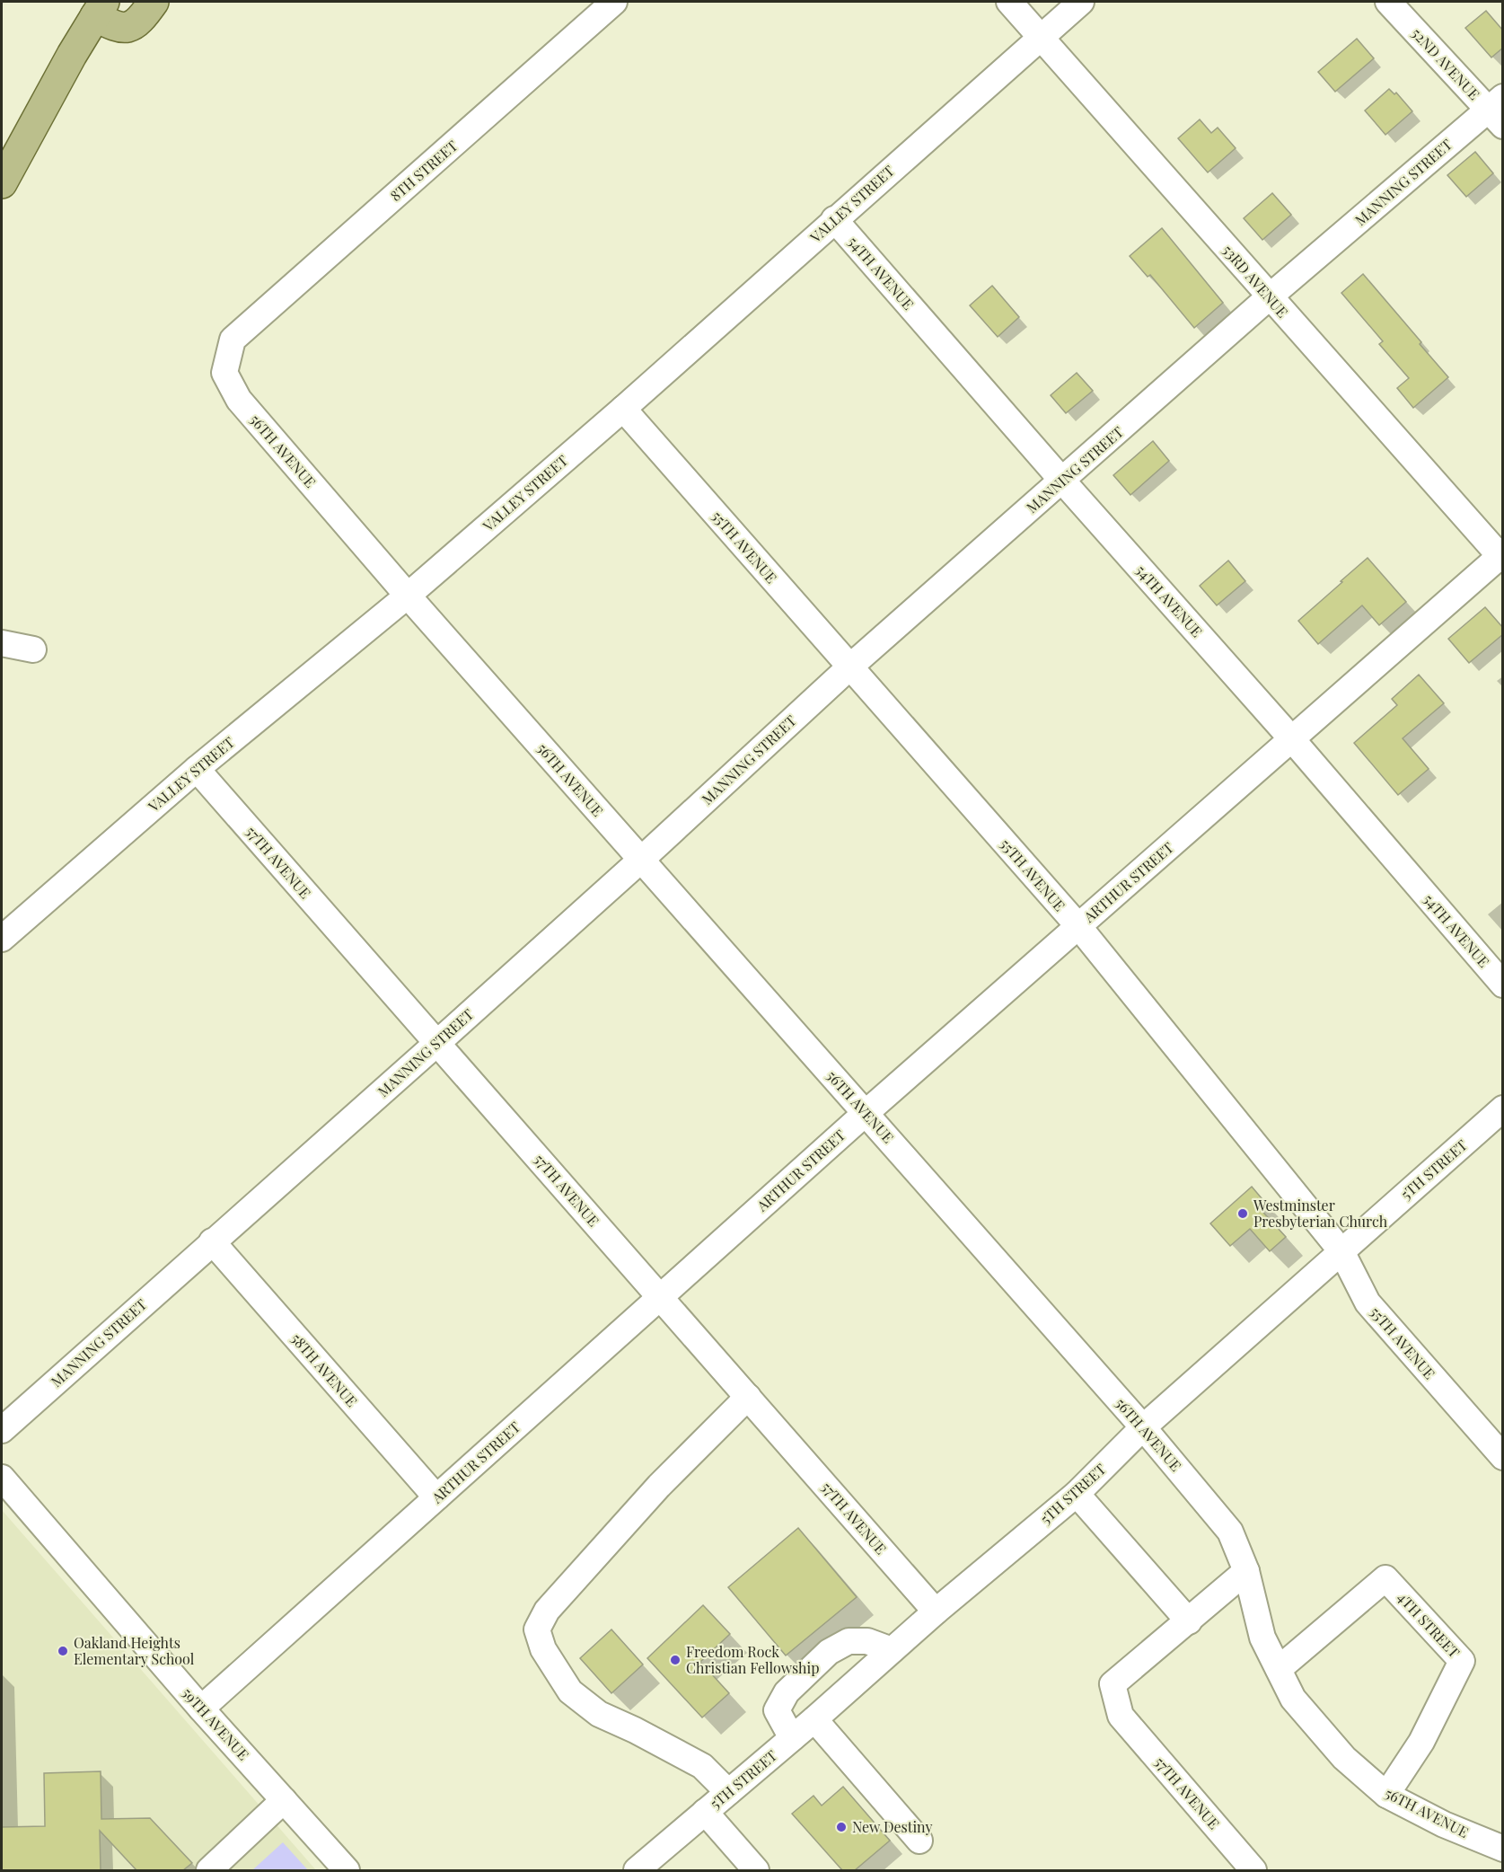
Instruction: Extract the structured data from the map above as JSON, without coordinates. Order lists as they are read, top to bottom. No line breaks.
{"streets":{"street":["52ND AVENUE","8TH STREET","MANNING STREET","VALLEY STREET","54TH AVENUE","53RD AVENUE","56TH AVENUE","55TH AVENUE","57TH AVENUE","ARTHUR STREET","5TH STREET","58TH AVENUE","4TH STREET","59TH AVENUE"]},"crossings":[["52ND AVENUE","MANNING STREET"],["8TH STREET","56TH AVENUE"],["MANNING STREET","54TH AVENUE"],["MANNING STREET","53RD AVENUE"],["MANNING STREET","56TH AVENUE"],["MANNING STREET","55TH AVENUE"],["MANNING STREET","57TH AVENUE"],["MANNING STREET","58TH AVENUE"],["VALLEY STREET","54TH AVENUE"],["VALLEY STREET","53RD AVENUE"],["VALLEY STREET","56TH AVENUE"],["VALLEY STREET","55TH AVENUE"],["VALLEY STREET","57TH AVENUE"],["54TH AVENUE","ARTHUR STREET"],["53RD AVENUE","ARTHUR STREET"],["56TH AVENUE","ARTHUR STREET"],["56TH AVENUE","5TH STREET"],["56TH AVENUE","4TH STREET"],["55TH AVENUE","ARTHUR STREET"],["55TH AVENUE","5TH STREET"],["57TH AVENUE","ARTHUR STREET"],["57TH AVENUE","5TH STREET"],["ARTHUR STREET","58TH AVENUE"],["ARTHUR STREET","59TH AVENUE"]],"places":["Westminster Presbyterian Church","Oakland Heights Elementary School","Freedom Rock Christian Fellowship","New Destiny"]}
